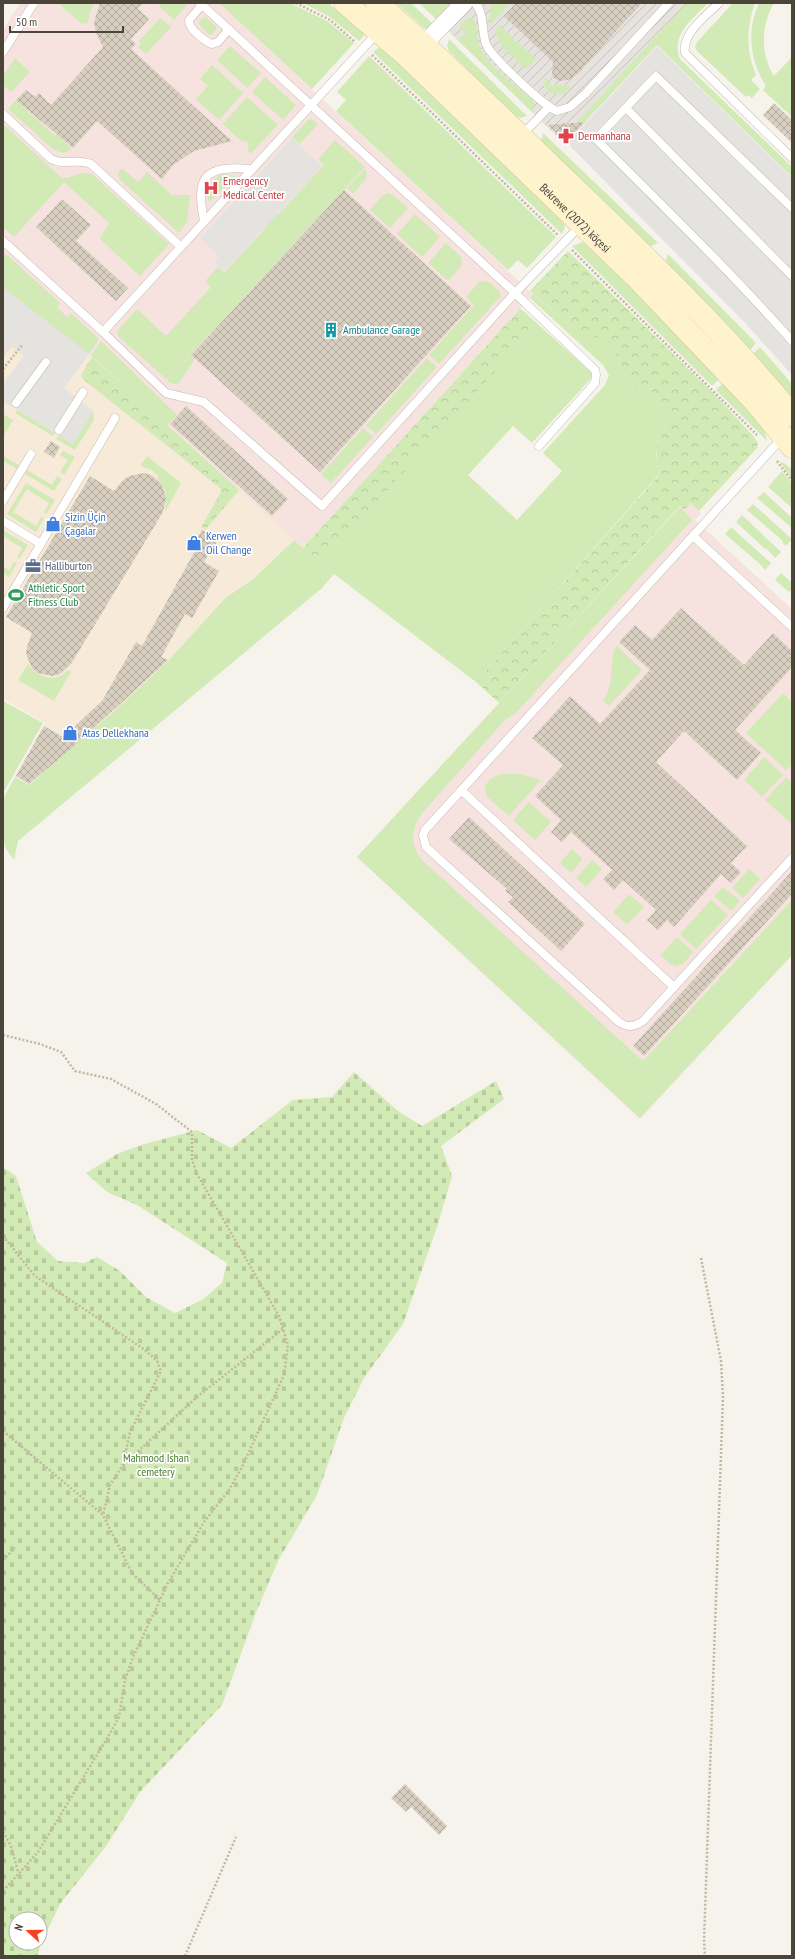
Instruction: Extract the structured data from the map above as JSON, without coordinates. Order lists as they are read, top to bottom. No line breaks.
{"streets":{"main road":["Bekrewe (2072) köçesi"]},"parks":["Mahmood Ishan cemetery"],"places":{"pharmacy":["Dermanhana"],"hospital":["Emergency Medical Center"],"building":["Ambulance Garage"],"shop":["Sizin Üçin Çagalar","Kerwen Oil Change","Atas Dellekhana"],"office":["Halliburton"],"sports":["Athletic Sport Fitness Club"]},"scale_bar":"50 m","north":"left"}
